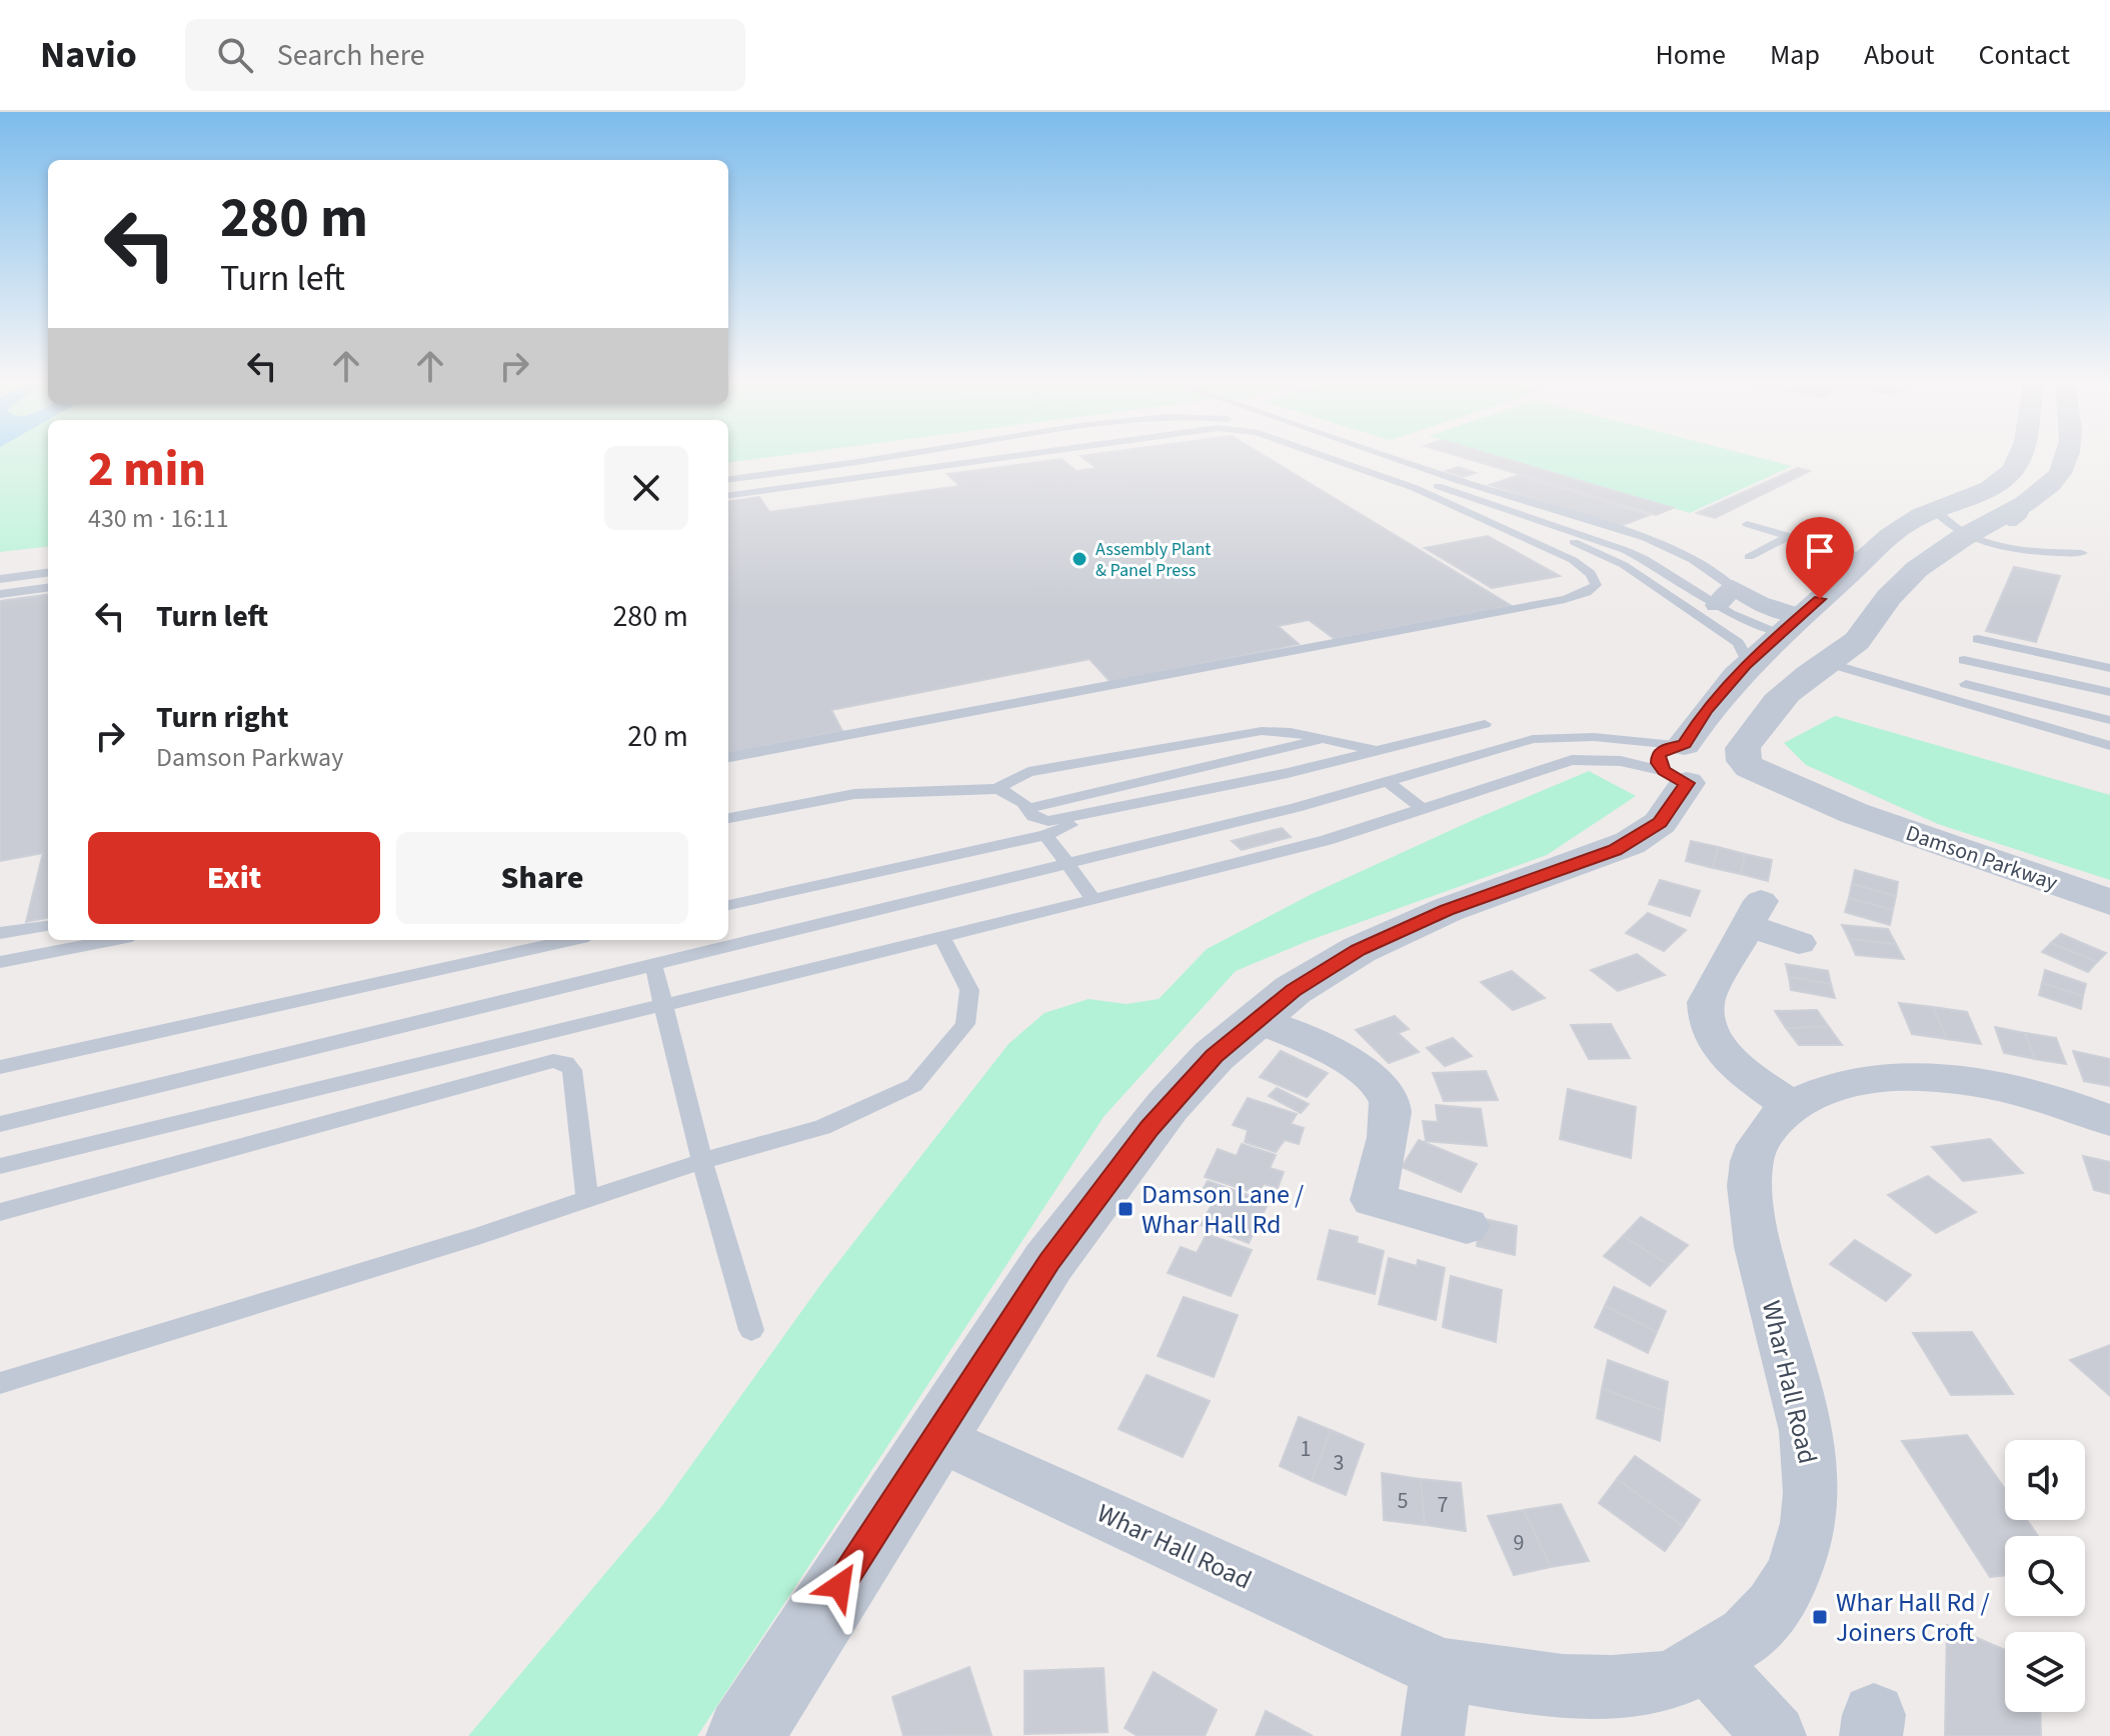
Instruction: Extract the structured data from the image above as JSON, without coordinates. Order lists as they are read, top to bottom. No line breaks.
{"streets":{"street":["Damson Parkway","Whar Hall Road"]},"places":{"other":["Assembly Plant & Panel Press"],"transit":["Damson Lane / Whar Hall Rd","Whar Hall Rd / Joiners Croft"]},"house_numbers":["1","3","5","7","9"],"page":{"header":"Navio","search":"Search here","nav":["Home","Map","About","Contact"],"turn":["280 m","Turn left"],"heading":["2 min","430 m · 16:11"],"list":[{"name":"Turn left","value":"280 m"},{"name":"Turn right","note":"Damson Parkway","value":"20 m"}],"buttons":["Exit","Share"]}}
